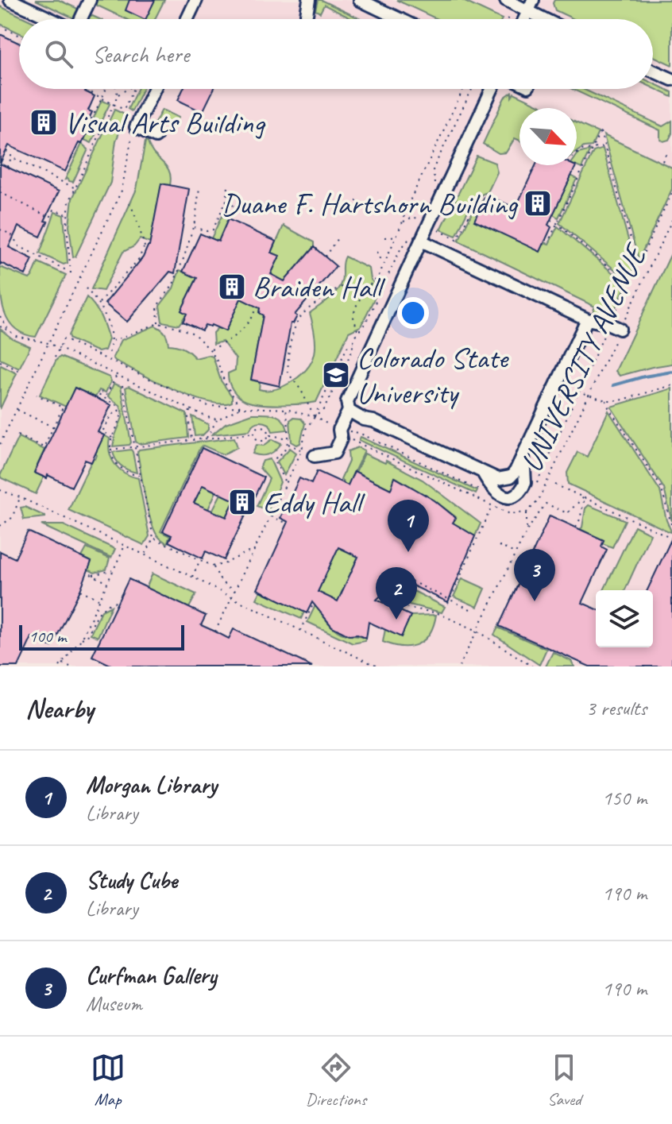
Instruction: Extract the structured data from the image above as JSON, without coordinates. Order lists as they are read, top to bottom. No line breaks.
{"streets":{"path":["UNIVERSITY AVENUE"]},"places":{"building":["Visual Arts Building","Duane F. Hartshorn Building","Braiden Hall","Eddy Hall"],"school or university":["Colorado State University"]},"scale_bar":"100 m","north":"bottom right","page":{"search":"Search here","pins":["1","3","2"],"scale":"100 m","heading":["Nearby","3 results"],"list":[{"mark":"1","name":"Morgan Library","note":"Library","value":"150 m"},{"mark":"2","name":"Study Cube","note":"Library","value":"190 m"},{"mark":"3","name":"Curfman Gallery","note":"Museum","value":"190 m"}],"nav":["Map","Directions","Saved"]}}
